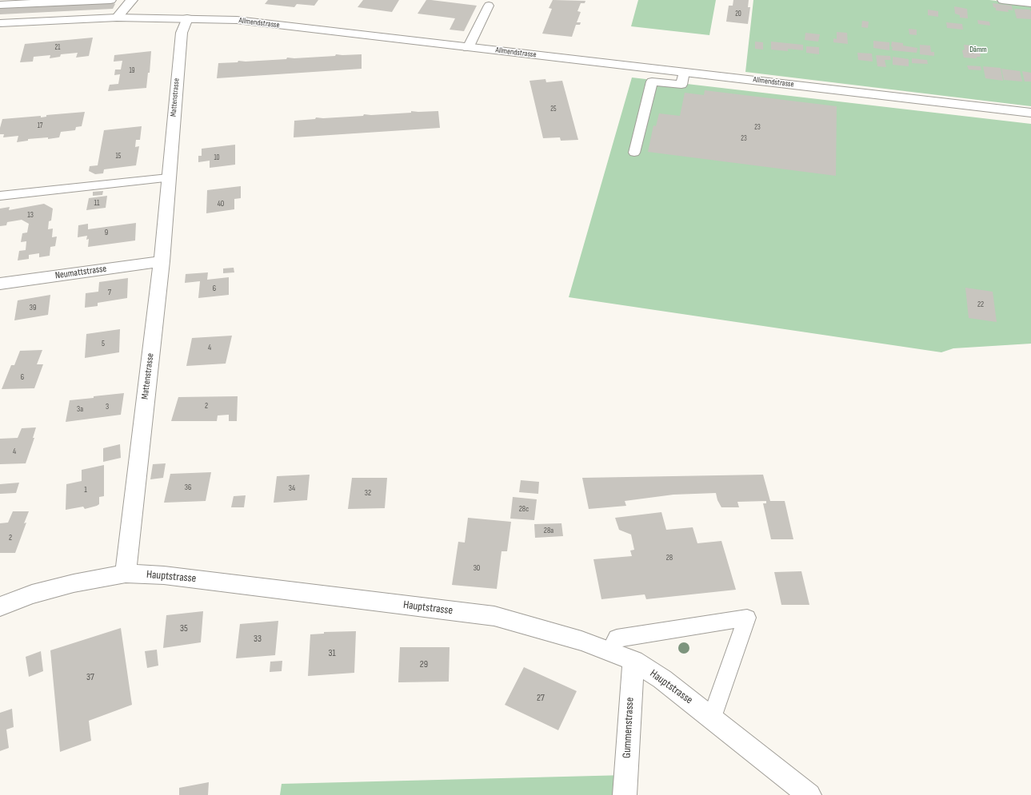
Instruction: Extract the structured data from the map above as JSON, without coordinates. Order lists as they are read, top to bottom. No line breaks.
{"streets":{"street":["Allmendstrasse","Mattenstrasse","Neumattstrasse","Hauptstrasse","Gummenstrasse"]},"crossings":[["Allmendstrasse","Mattenstrasse"],["Mattenstrasse","Neumattstrasse"],["Mattenstrasse","Hauptstrasse"],["Hauptstrasse","Gummenstrasse"]],"parks":["Dämm"],"house_numbers":["20","21","19","25","17","23","23","15","10","11","40","13","9","6","7","22","39","5","4","6","2","3","3a","4","36","34","1","32","28c","28a","2","28","30","35","33","31","29","37","27"]}
